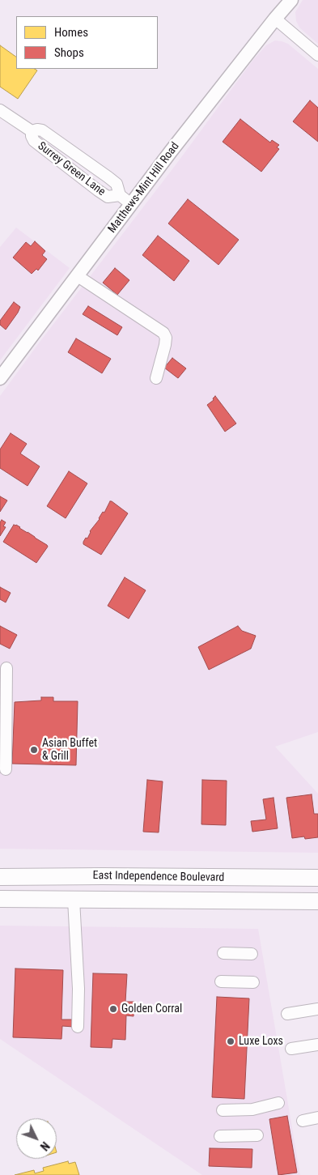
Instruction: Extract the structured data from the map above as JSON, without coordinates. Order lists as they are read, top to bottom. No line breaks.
{"streets":{"highway":["East Independence Boulevard"],"main road":["Matthews-Mint Hill Road"],"street":["Surrey Green Lane"]},"crossings":[["Surrey Green Lane","Matthews-Mint Hill Road"]],"places":["Asian Buffet & Grill","Golden Corral","Luxe Loxs"],"legend":["Homes","Shops"],"north":"bottom right"}
